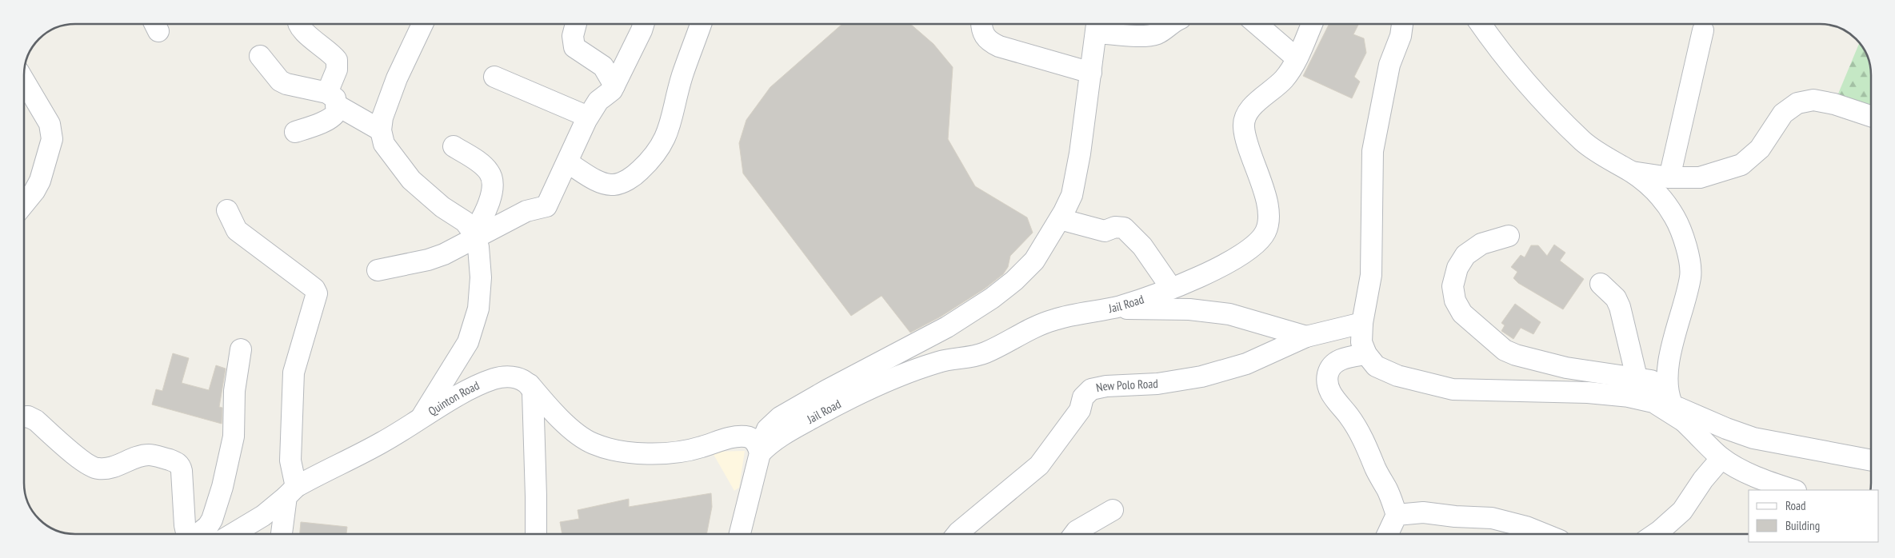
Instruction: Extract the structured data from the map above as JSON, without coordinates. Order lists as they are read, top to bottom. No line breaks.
{"streets":{"street":["Jail Road","New Polo Road","Quinton Road"]},"legend":["Road","Building"]}
